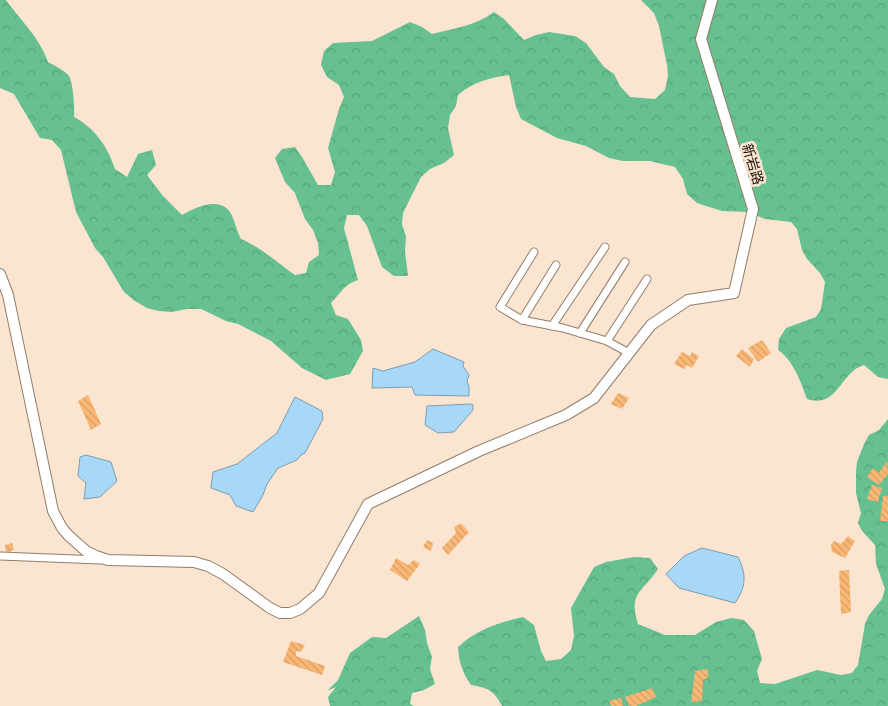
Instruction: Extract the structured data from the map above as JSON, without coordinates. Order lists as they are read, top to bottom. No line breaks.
{"streets":{"street":["新岩路"]}}
